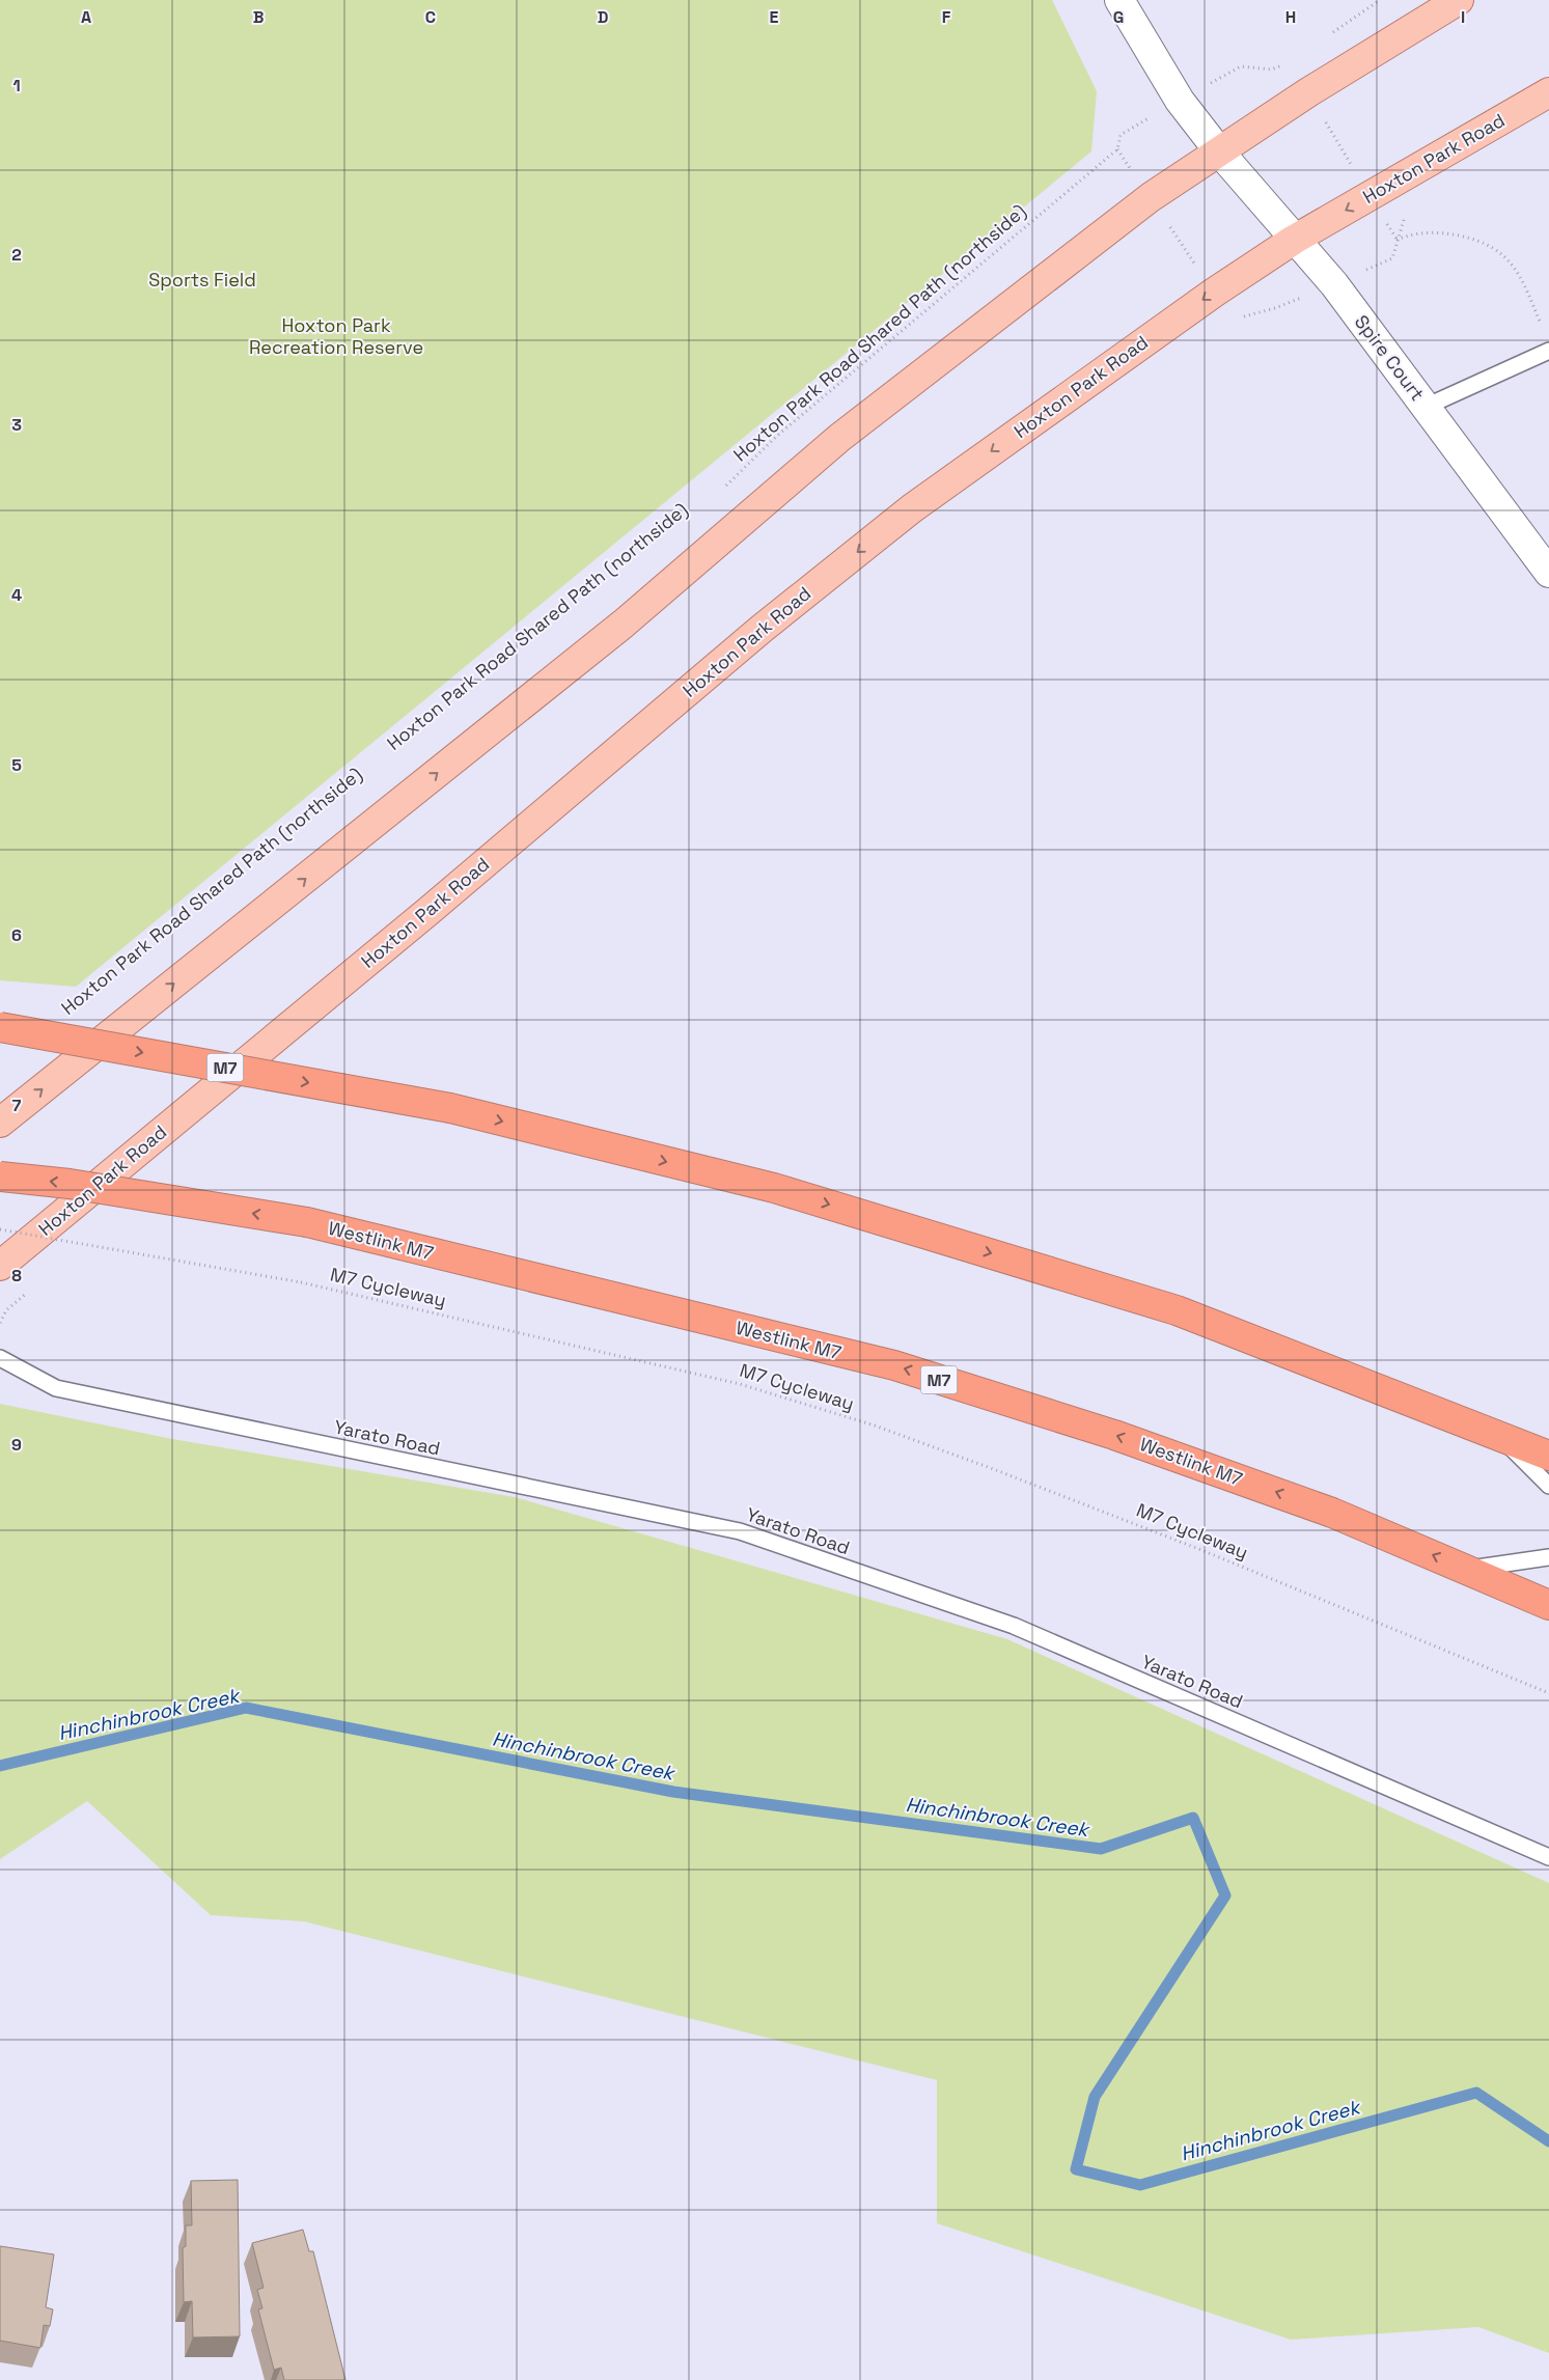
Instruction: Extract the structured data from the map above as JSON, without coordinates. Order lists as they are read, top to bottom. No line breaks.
{"streets":{"highway":["M7","Westlink M7"],"main road":["Hoxton Park Road"],"street":["Spire Court"],"lane":["Yarato Road"],"path":["Hoxton Park Road Shared Path (northside)","M7 Cycleway"]},"crossings":[["Hoxton Park Road","Spire Court"]],"water":["Hinchinbrook Creek"],"parks":["Sports Field","Hoxton Park Recreation Reserve"],"grid":{"columns":["A","B","C","D","E","F","G","H","I"],"rows":["1","2","3","4","5","6","7","8","9"]}}
